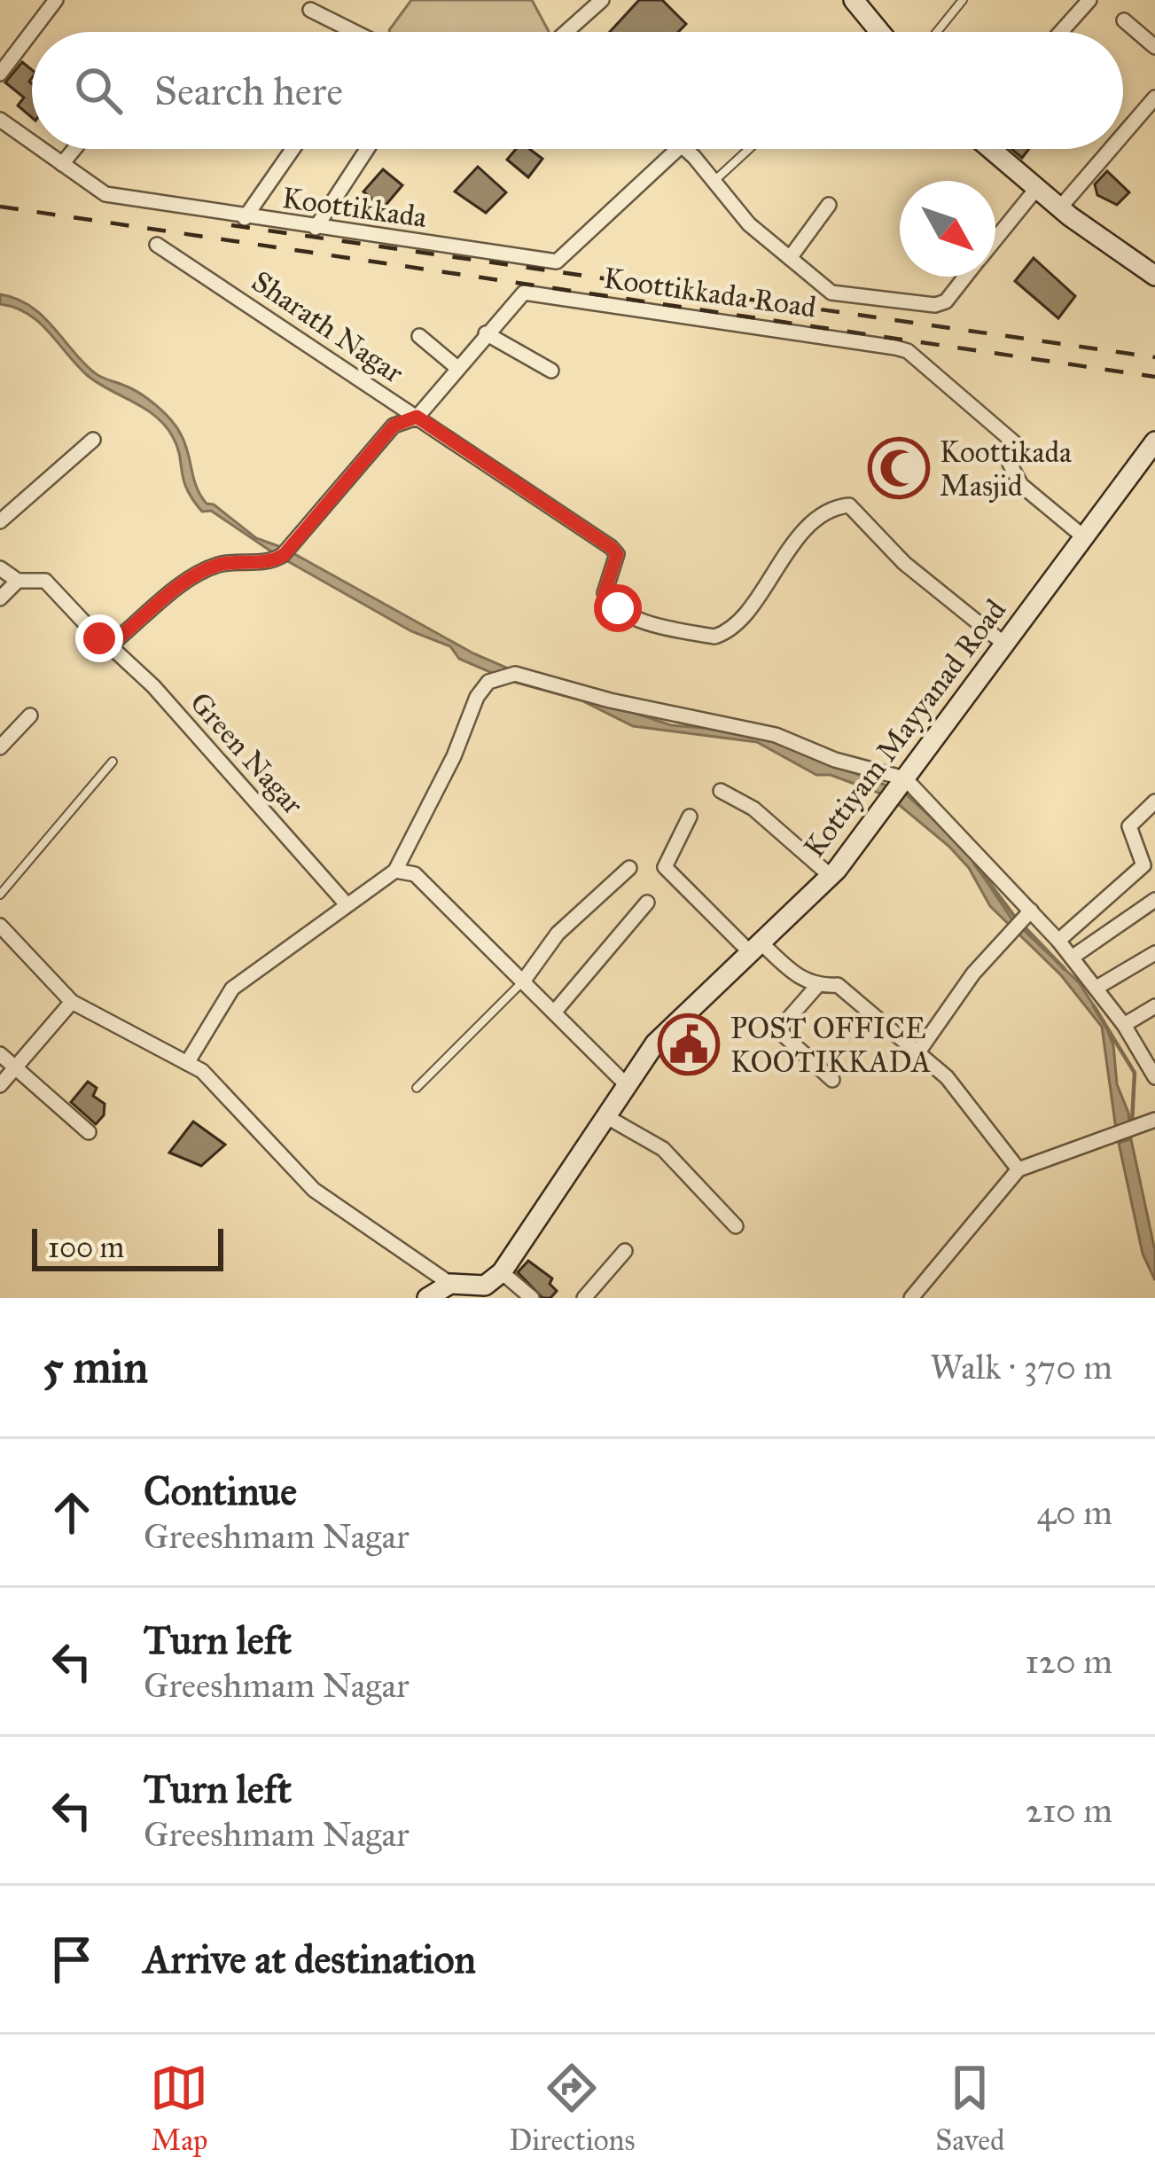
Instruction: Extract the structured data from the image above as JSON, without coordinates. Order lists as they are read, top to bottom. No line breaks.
{"streets":{"main road":["Kottiyam Mayyanad Road"],"street":["Koottikkada","Koottikkada Road","Sharath Nagar","Green Nagar"]},"crossings":[["Koottikkada Road","Sharath Nagar"],["Koottikkada Road","Kottiyam Mayyanad Road"]],"places":{"mosque":["Koottikada Masjid"],"public building":["POST OFFICE KOOTIKKADA"]},"scale_bar":"100 m","north":"bottom right","page":{"search":"Search here","scale":"100 m","heading":["5 min","Walk · 370 m"],"list":[["Continue","Greeshmam Nagar","40 m"],["Turn left","Greeshmam Nagar","120 m"],["Turn left","Greeshmam Nagar","210 m"],"Arrive at destination"],"nav":["Map","Directions","Saved"]}}
